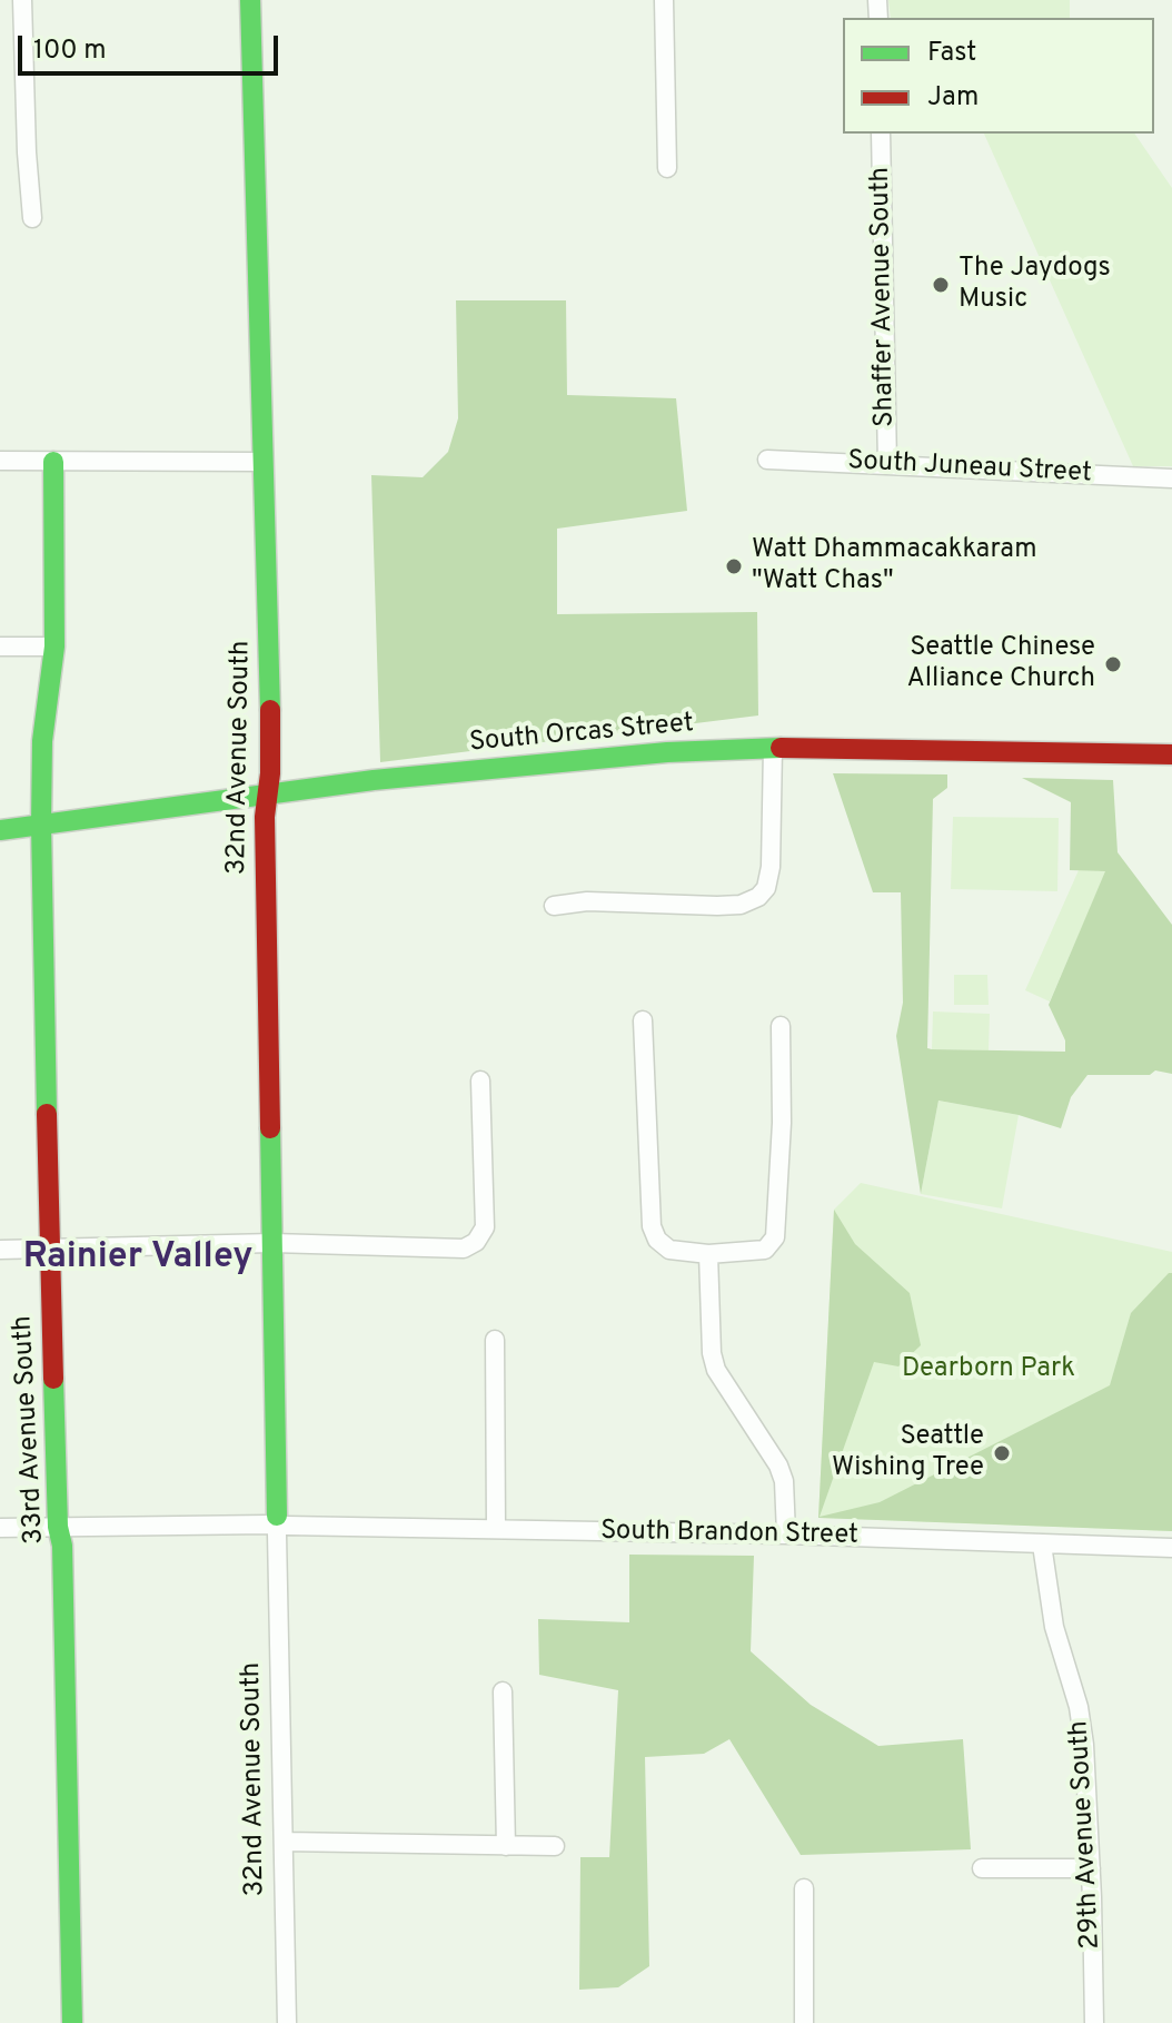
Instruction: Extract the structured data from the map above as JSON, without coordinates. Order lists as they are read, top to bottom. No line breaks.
{"streets":{"street":["Shaffer Avenue South","South Juneau Street","South Orcas Street","32nd Avenue South","33rd Avenue South","South Brandon Street","29th Avenue South"]},"crossings":[["Shaffer Avenue South","South Juneau Street"],["South Orcas Street","32nd Avenue South"],["South Orcas Street","33rd Avenue South"],["32nd Avenue South","South Brandon Street"],["33rd Avenue South","South Brandon Street"],["South Brandon Street","29th Avenue South"]],"districts":["Rainier Valley"],"parks":["Dearborn Park"],"places":["The Jaydogs Music","Watt Dhammacakkaram \"Watt Chas\"","Seattle Chinese Alliance Church","Seattle Wishing Tree"],"legend":["Fast","Jam"],"scale_bar":"100 m"}
